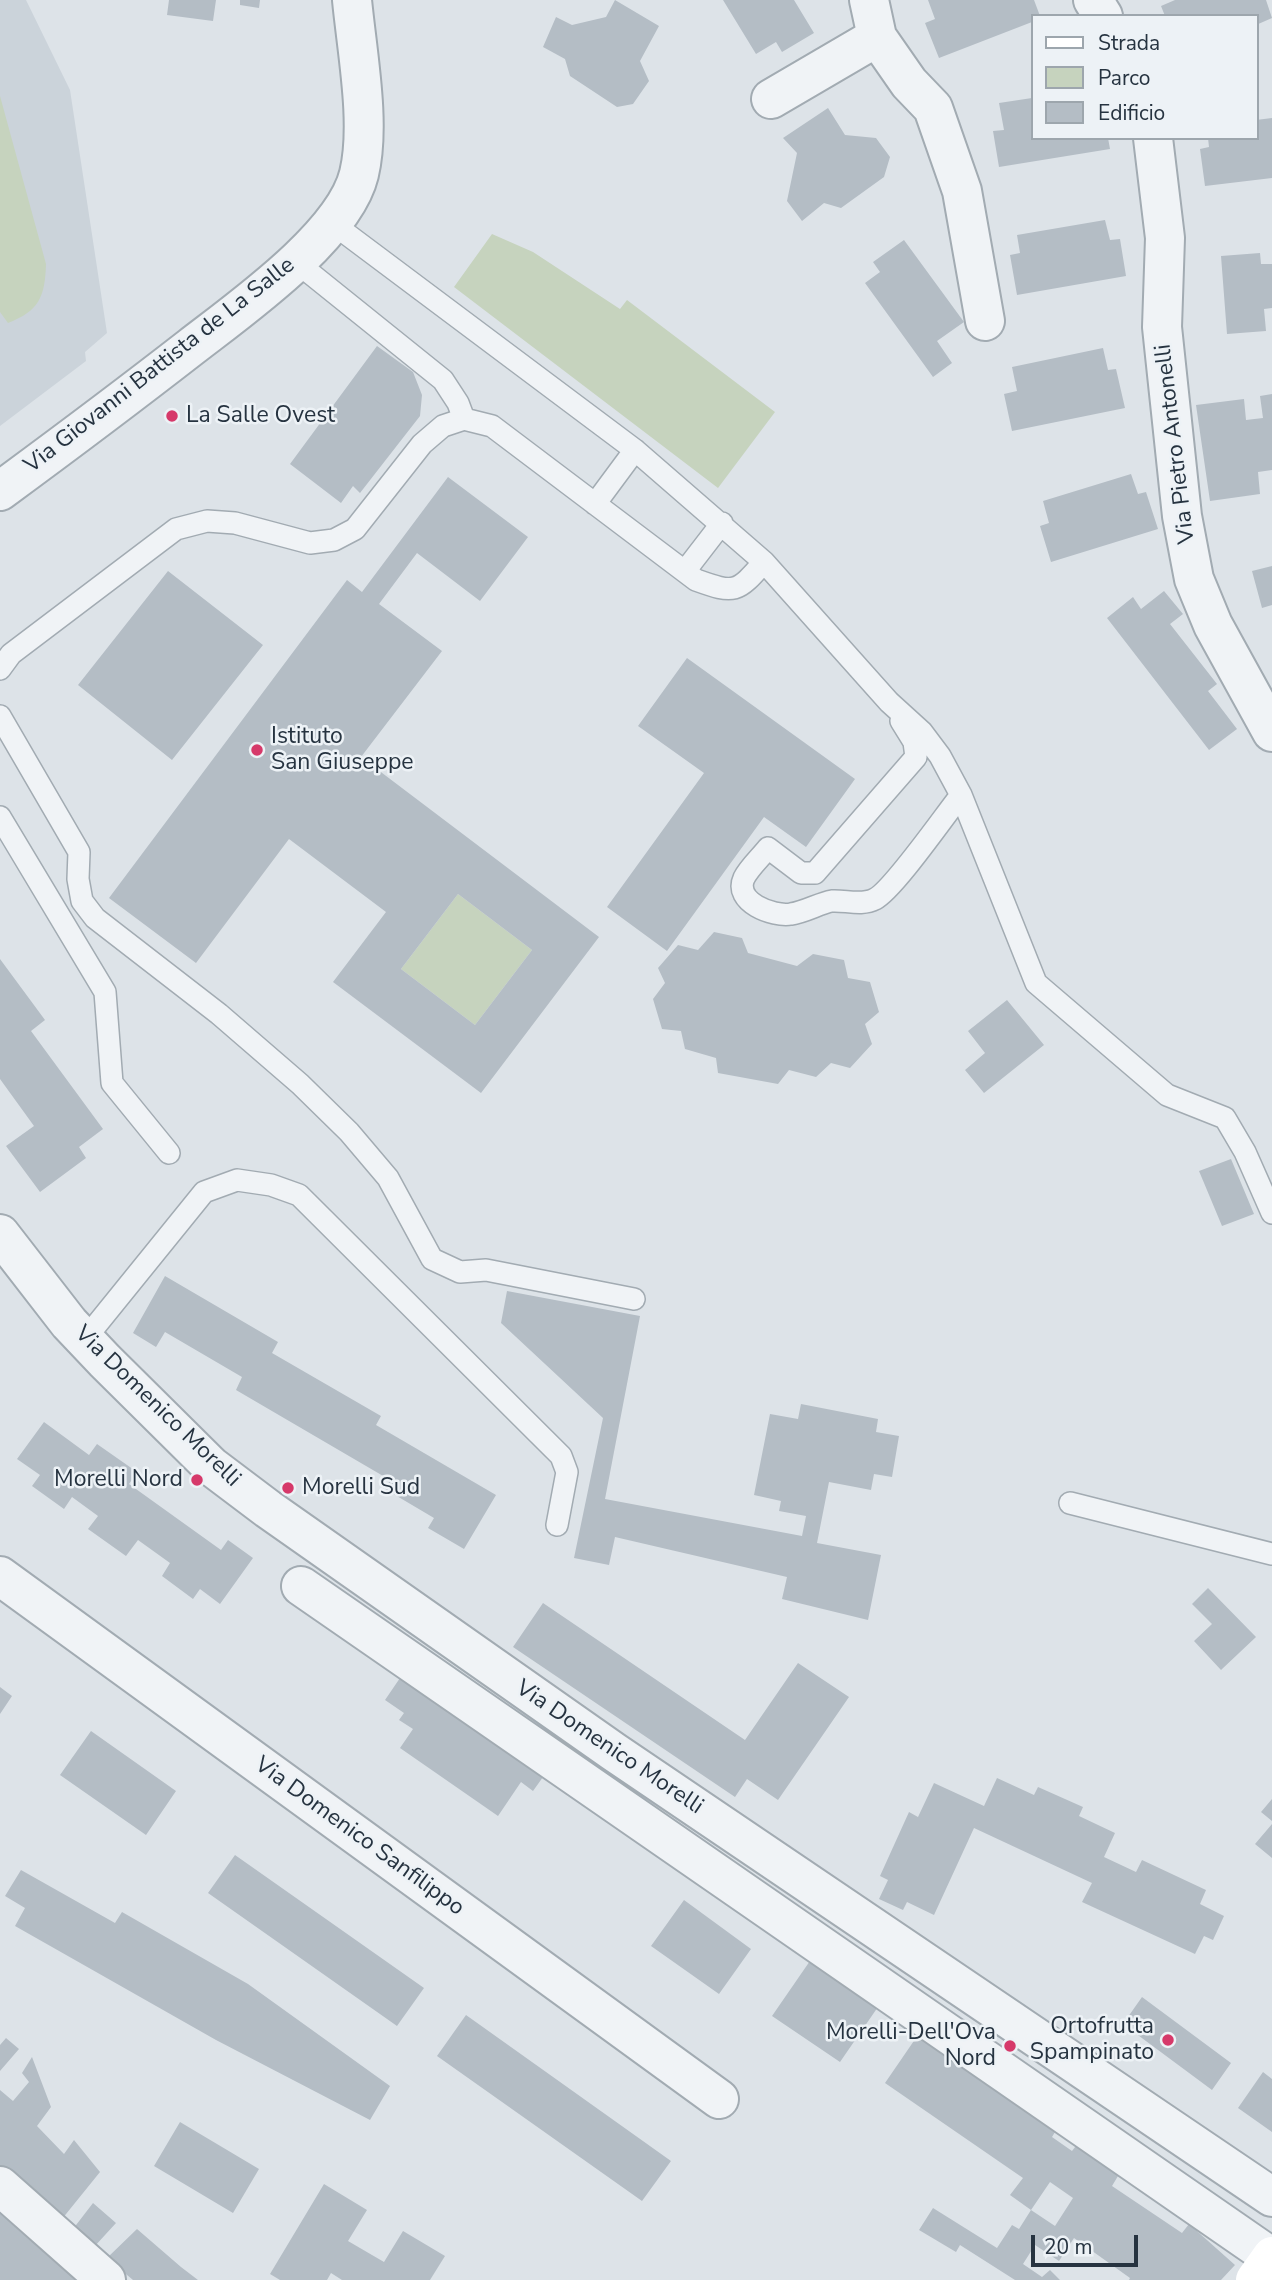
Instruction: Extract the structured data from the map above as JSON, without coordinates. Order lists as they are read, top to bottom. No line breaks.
{"streets":{"street":["Via Giovanni Battista de La Salle","Via Pietro Antonelli","Via Domenico Morelli","Via Domenico Sanfilippo"]},"places":["La Salle Ovest","Istituto San Giuseppe","Morelli Nord","Morelli Sud","Ortofrutta Spampinato","Morelli-Dell'Ova Nord"],"legend":["Strada","Parco","Edificio"],"scale_bar":"20 m"}
